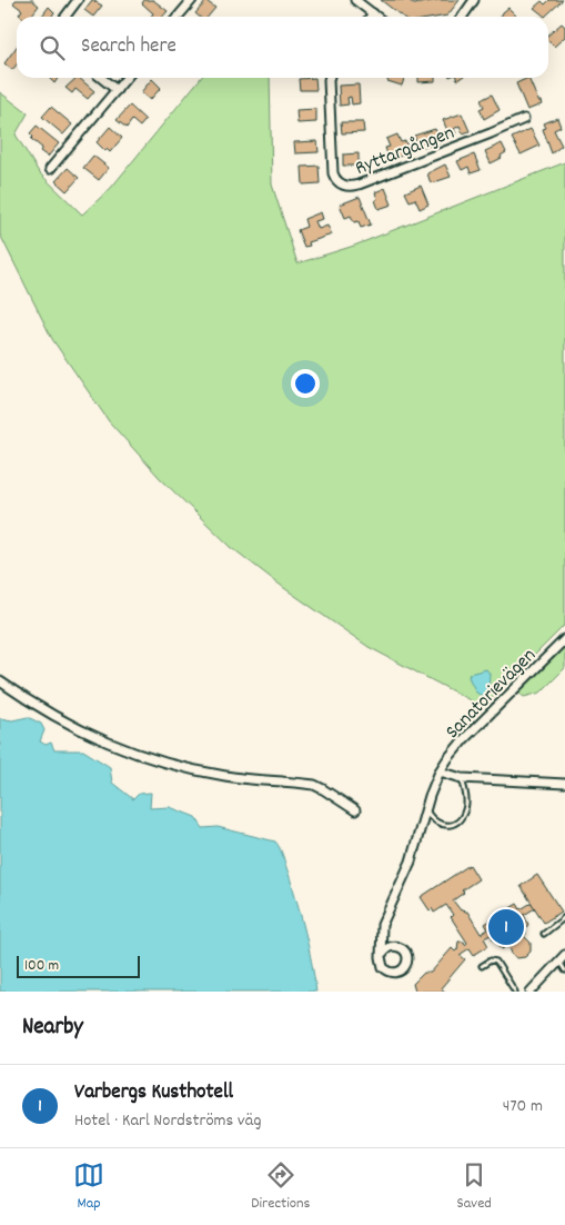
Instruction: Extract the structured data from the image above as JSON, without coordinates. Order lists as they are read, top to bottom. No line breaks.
{"streets":{"street":["Ryttargången","Sanatorievägen"]},"scale_bar":"100 m","page":{"search":"Search here","pins":"1","scale":"100 m","heading":"Nearby","list":[{"mark":"1","name":"Varbergs Kusthotell","note":"Hotel · Karl Nordströms väg","value":"470 m"}],"nav":["Map","Directions","Saved"]}}
